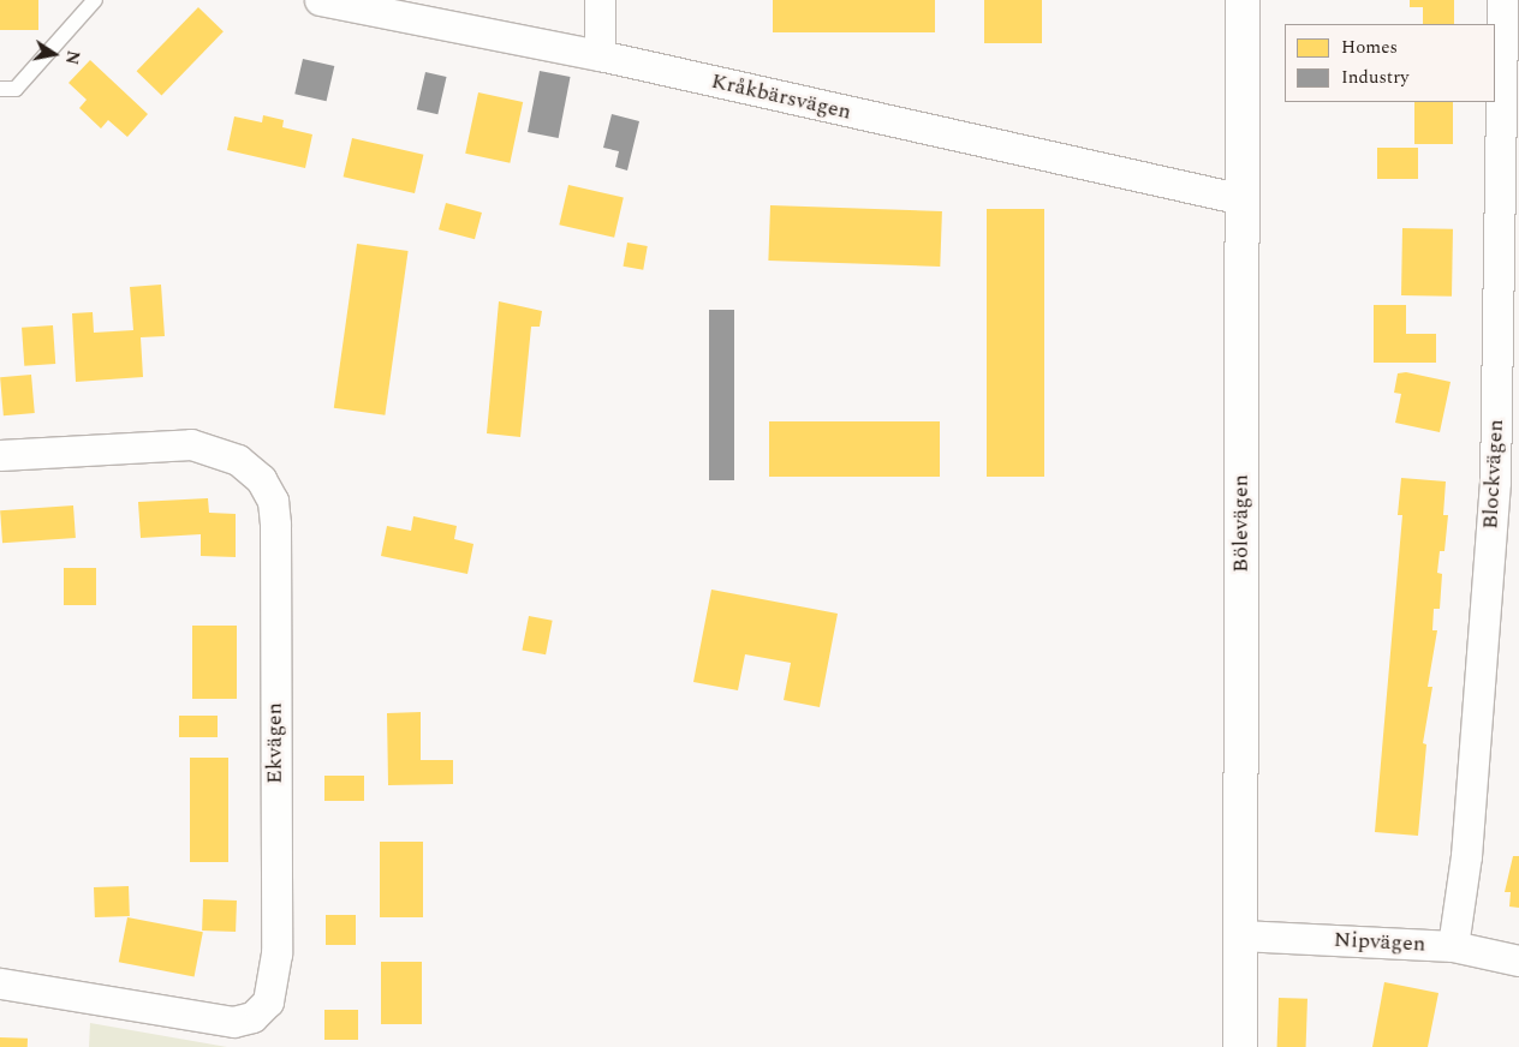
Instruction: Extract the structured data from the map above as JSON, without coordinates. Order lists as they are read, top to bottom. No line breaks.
{"streets":{"street":["Kråkbärsvägen","Blockvägen","Bölevägen","Ekvägen","Nipvägen"]},"crossings":[["Kråkbärsvägen","Bölevägen"],["Blockvägen","Nipvägen"],["Bölevägen","Nipvägen"]],"legend":["Homes","Industry"],"north":"right"}
